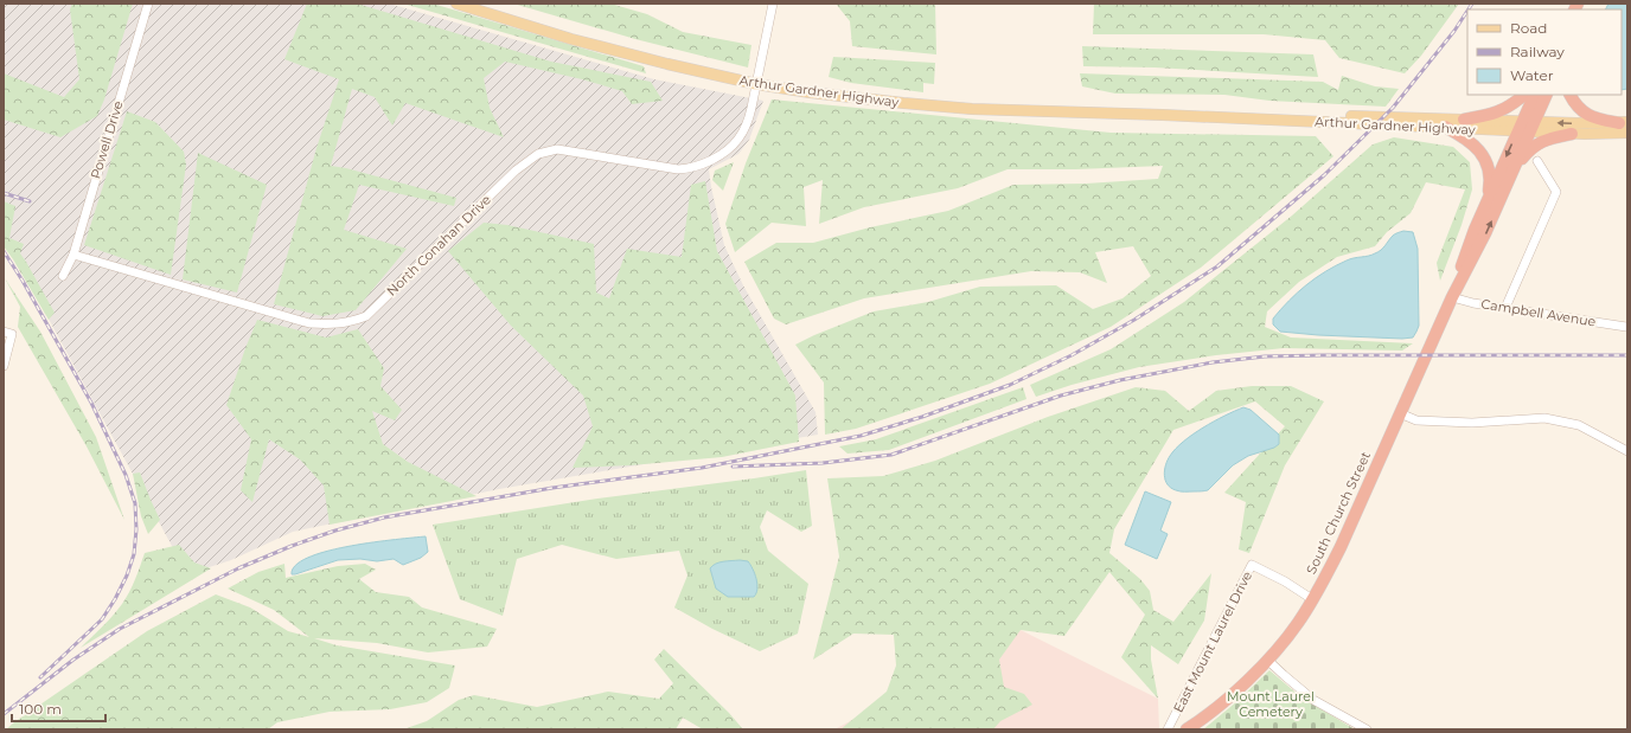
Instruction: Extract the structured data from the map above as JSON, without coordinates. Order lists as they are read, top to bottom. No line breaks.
{"streets":{"highway":["South Church Street"],"main road":["Arthur Gardner Highway"],"street":["Powell Drive","North Conahan Drive","Campbell Avenue","East Mount Laurel Drive"]},"crossings":[["Arthur Gardner Highway","North Conahan Drive"],["Arthur Gardner Highway","South Church Street"],["Powell Drive","North Conahan Drive"],["Campbell Avenue","South Church Street"],["South Church Street","East Mount Laurel Drive"]],"parks":["Mount Laurel Cemetery"],"legend":["Road","Railway","Water"],"scale_bar":"100 m"}
